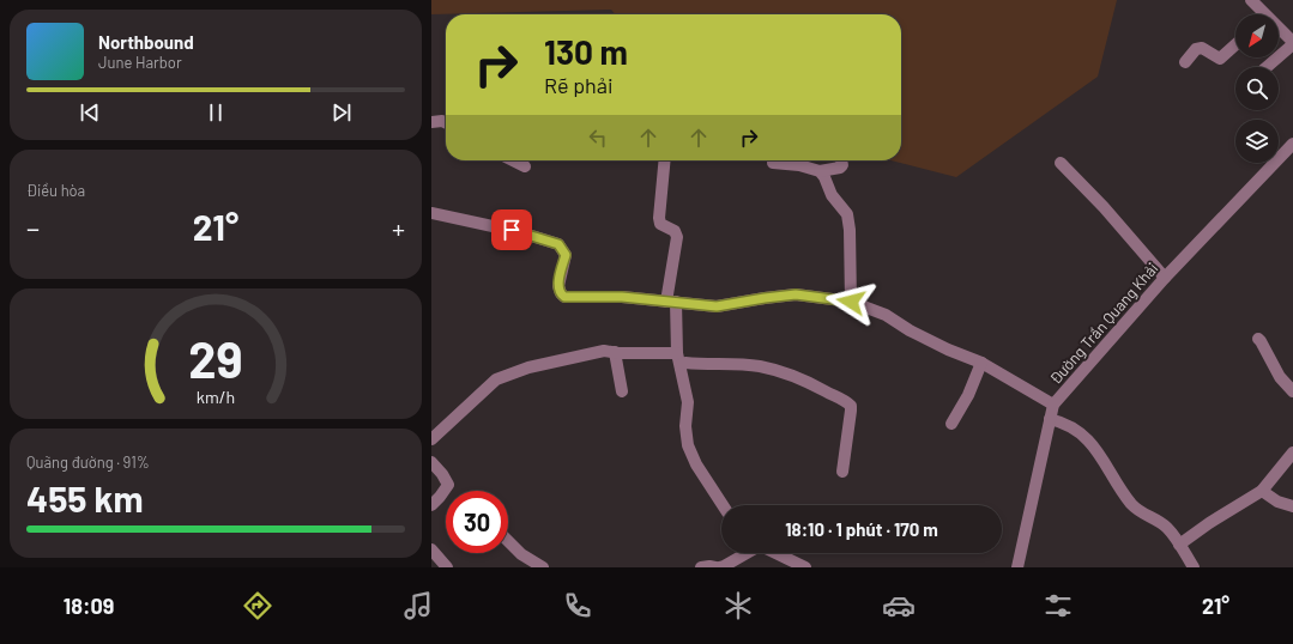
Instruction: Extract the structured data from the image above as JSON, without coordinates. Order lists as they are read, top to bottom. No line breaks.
{"streets":{"street":["Đường Trần Quang Khải"]},"north":"bottom left","page":{"turn":["130 m","Rẽ phải"],"song":["Northbound","June Harbor"],"tile":["Điều hòa",["Quãng đường · 91%","455 km"]],"heat":["−","21°","+"],"limit":"30","trip":"18:10 · 1 phút · 170 m","tabs":["18:09","21°"],"gauge":["29","km/h"]}}
